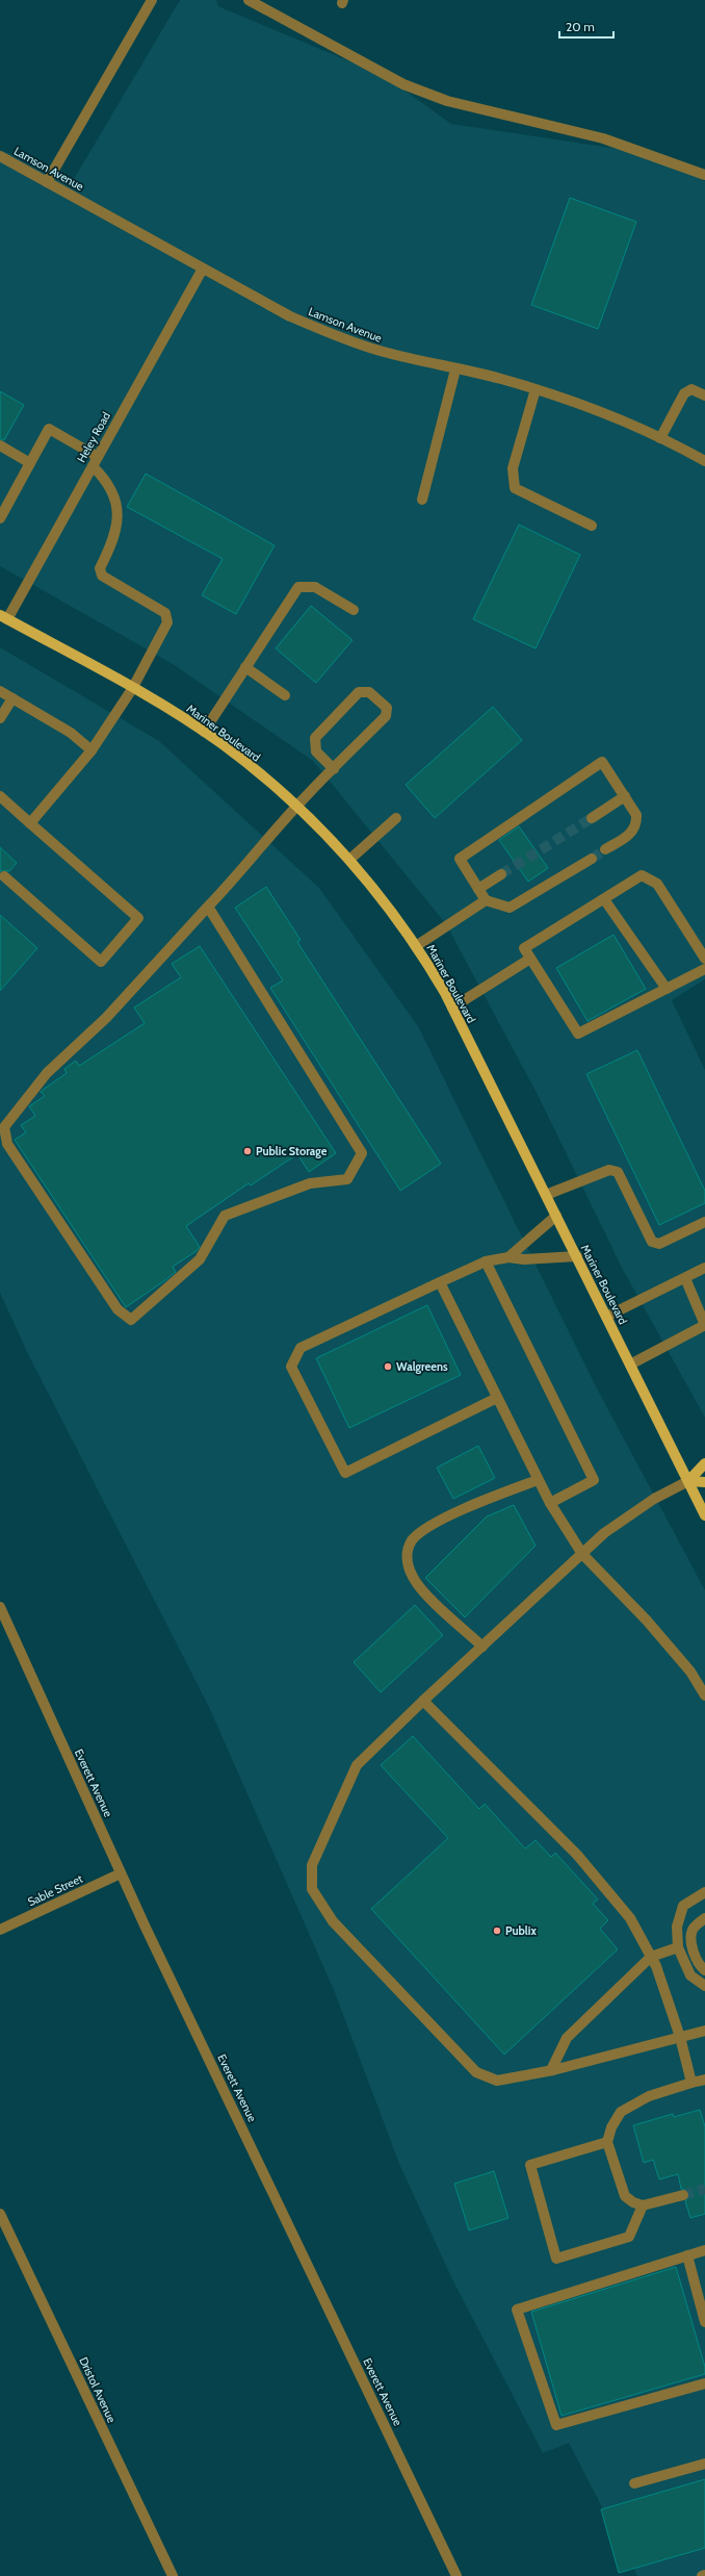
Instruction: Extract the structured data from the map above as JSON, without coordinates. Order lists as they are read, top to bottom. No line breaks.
{"streets":{"main road":["Mariner Boulevard"],"street":["Lamson Avenue","Heley Road","Everett Avenue","Sable Street","Dristol Avenue"]},"crossings":[["Lamson Avenue","Heley Road"],["Heley Road","Mariner Boulevard"],["Everett Avenue","Sable Street"]],"places":["Public Storage","Walgreens","Publix"],"scale_bar":"20 m"}
